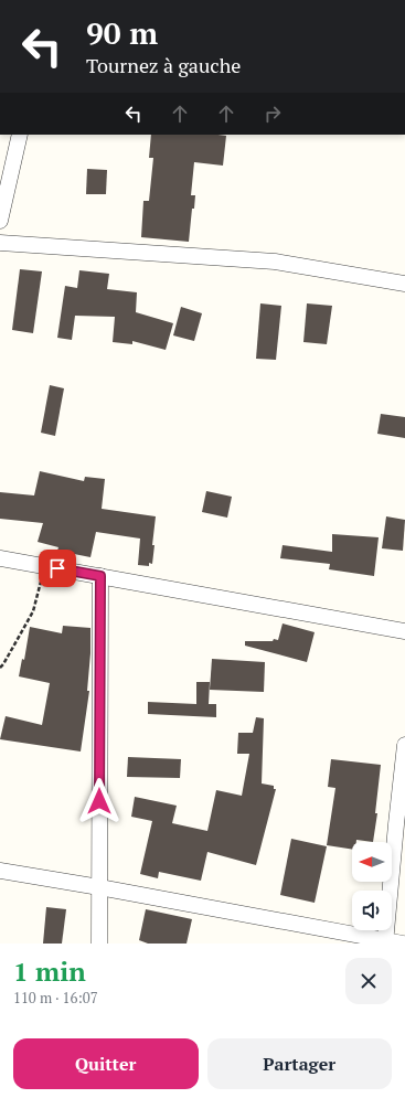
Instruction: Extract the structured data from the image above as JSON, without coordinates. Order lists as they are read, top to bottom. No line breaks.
{"north":"left","page":{"turn":["90 m","Tournez à gauche"],"heading":["1 min","110 m · 16:07"],"buttons":["Quitter","Partager"]}}
